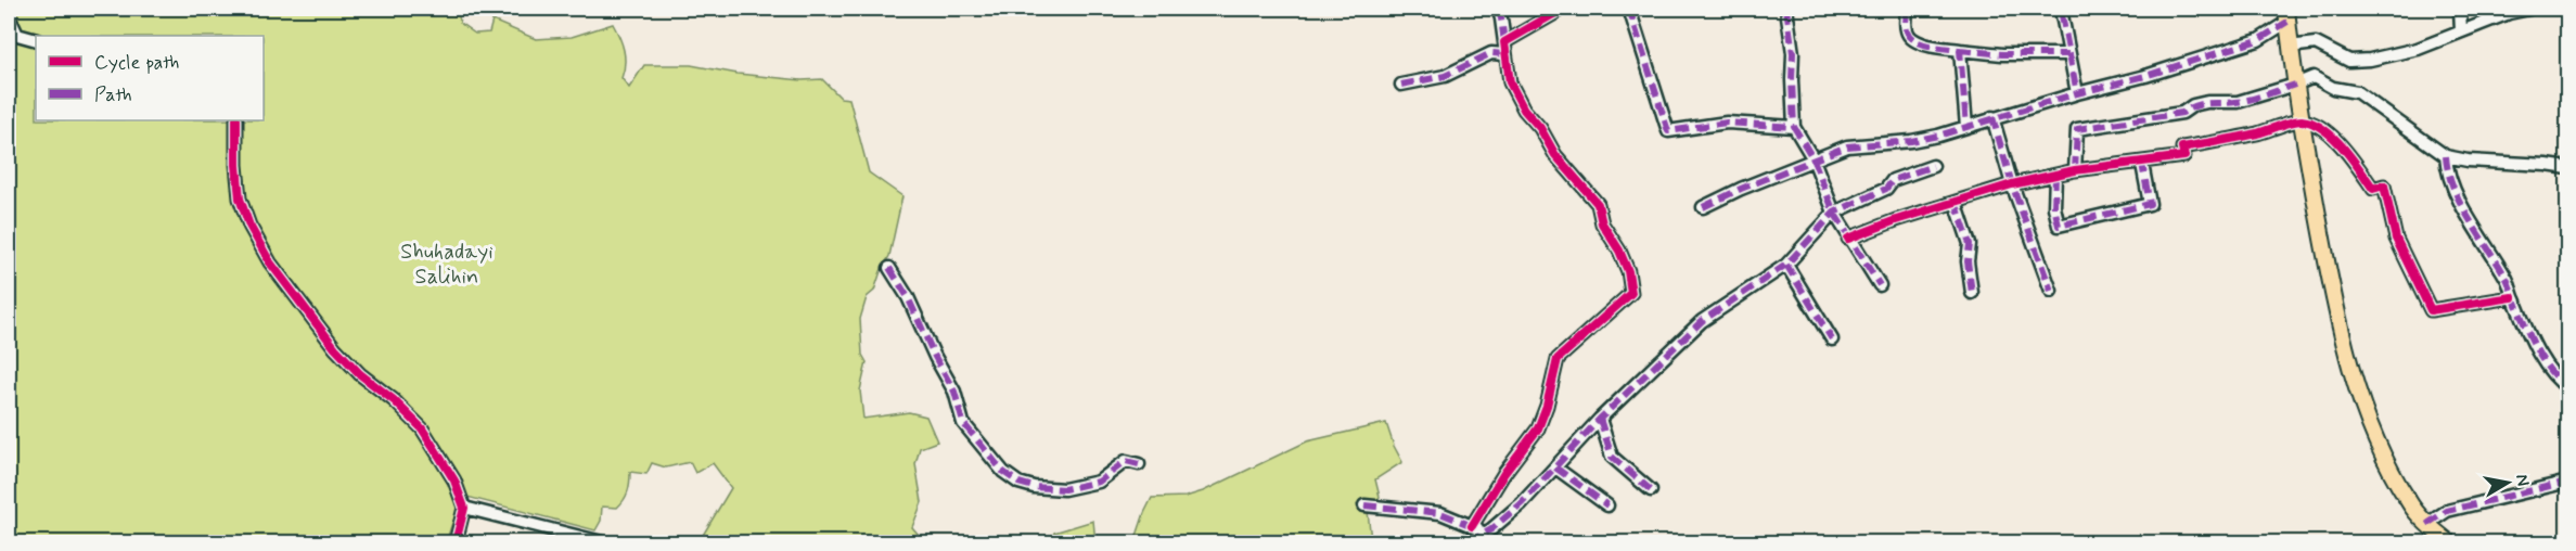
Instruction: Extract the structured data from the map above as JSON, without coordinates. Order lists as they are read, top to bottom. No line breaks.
{"parks":["Shuhadayi Salihin"],"legend":["Cycle path","Path"],"north":"right"}
